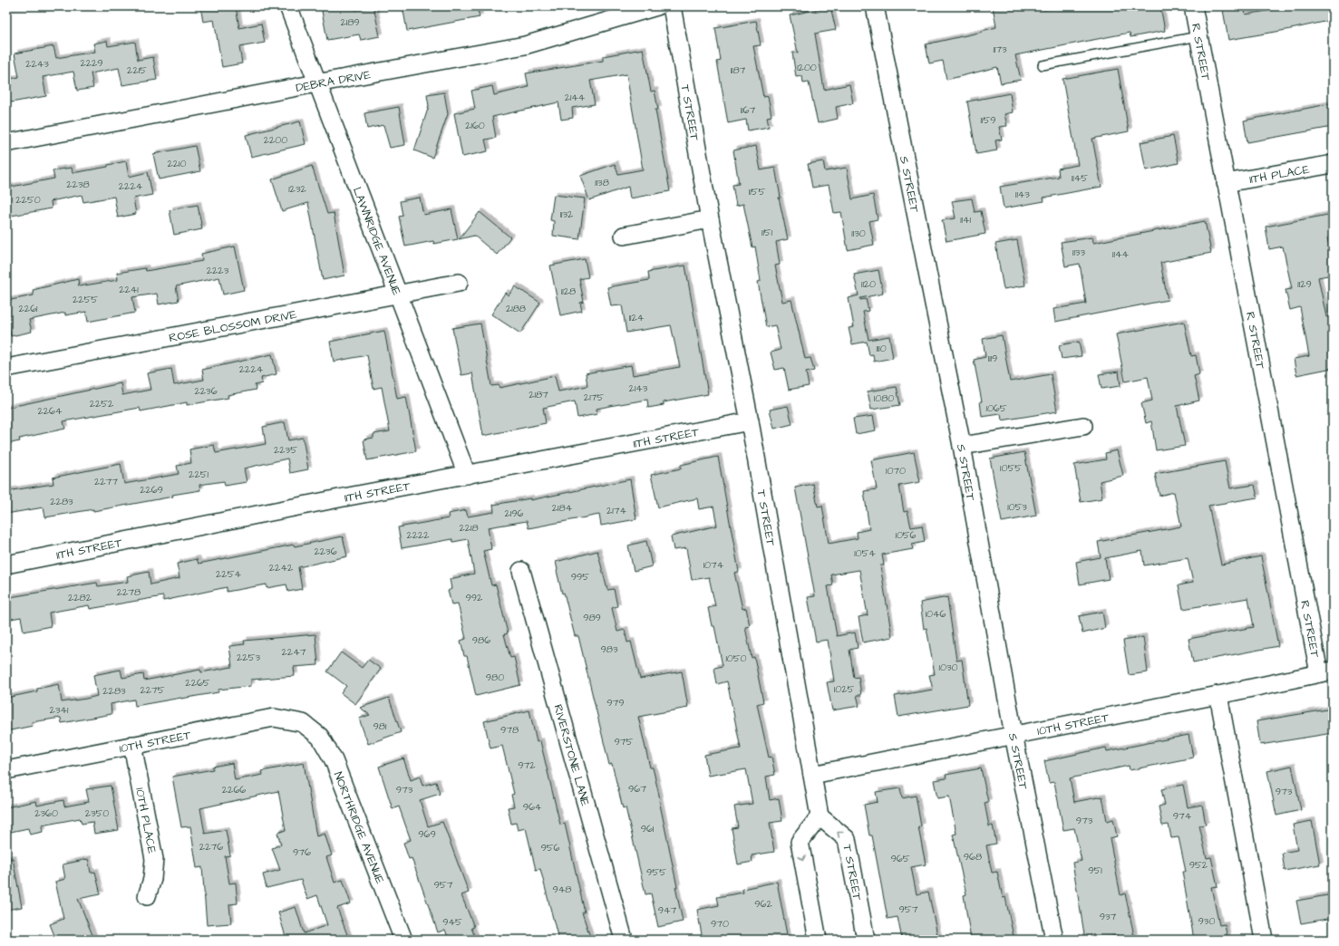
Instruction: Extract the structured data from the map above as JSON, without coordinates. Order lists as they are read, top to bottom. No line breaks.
{"streets":{"street":["R STREET","DEBRA DRIVE","T STREET","11TH PLACE","S STREET","LAWNRIDGE AVENUE","ROSE BLOSSOM DRIVE","11TH STREET","10TH STREET","RIVERSTONE LANE","10TH PLACE","NORTHRIDGE AVENUE"]},"crossings":[["R STREET","11TH PLACE"],["R STREET","10TH STREET"],["DEBRA DRIVE","LAWNRIDGE AVENUE"],["T STREET","11TH STREET"],["T STREET","10TH STREET"],["S STREET","10TH STREET"],["LAWNRIDGE AVENUE","ROSE BLOSSOM DRIVE"],["LAWNRIDGE AVENUE","11TH STREET"],["10TH STREET","10TH PLACE"],["10TH STREET","NORTHRIDGE AVENUE"]],"house_numbers":["2189","1173","2229","2243","1200","2215","1187","2144","1167","1159","2160","2200","2210","1145","1138","2238","2224","1232","1155","1143","2250","1132","1141","1151","1130","1133","1144","2223","1120","1129","2241","1128","2255","2261","2188","1124","1110","1119","2224","2143","2236","2187","2175","1080","2252","1065","2264","2235","1055","1070","2251","2277","2269","2283","1053","2184","2174","2196","2218","2222","1056","2236","1054","1074","2242","2254","995","2278","2282","992","1046","989","986","983","2247","2253","1050","1030","980","2265","1025","2275","2283","979","2341","981","978","975","972","967","2266","973","973","964","2360","2350","974","973","961","969","2276","956","976","968","965","952","951","955","957","948","962","957","947","937","930","945","970"]}
